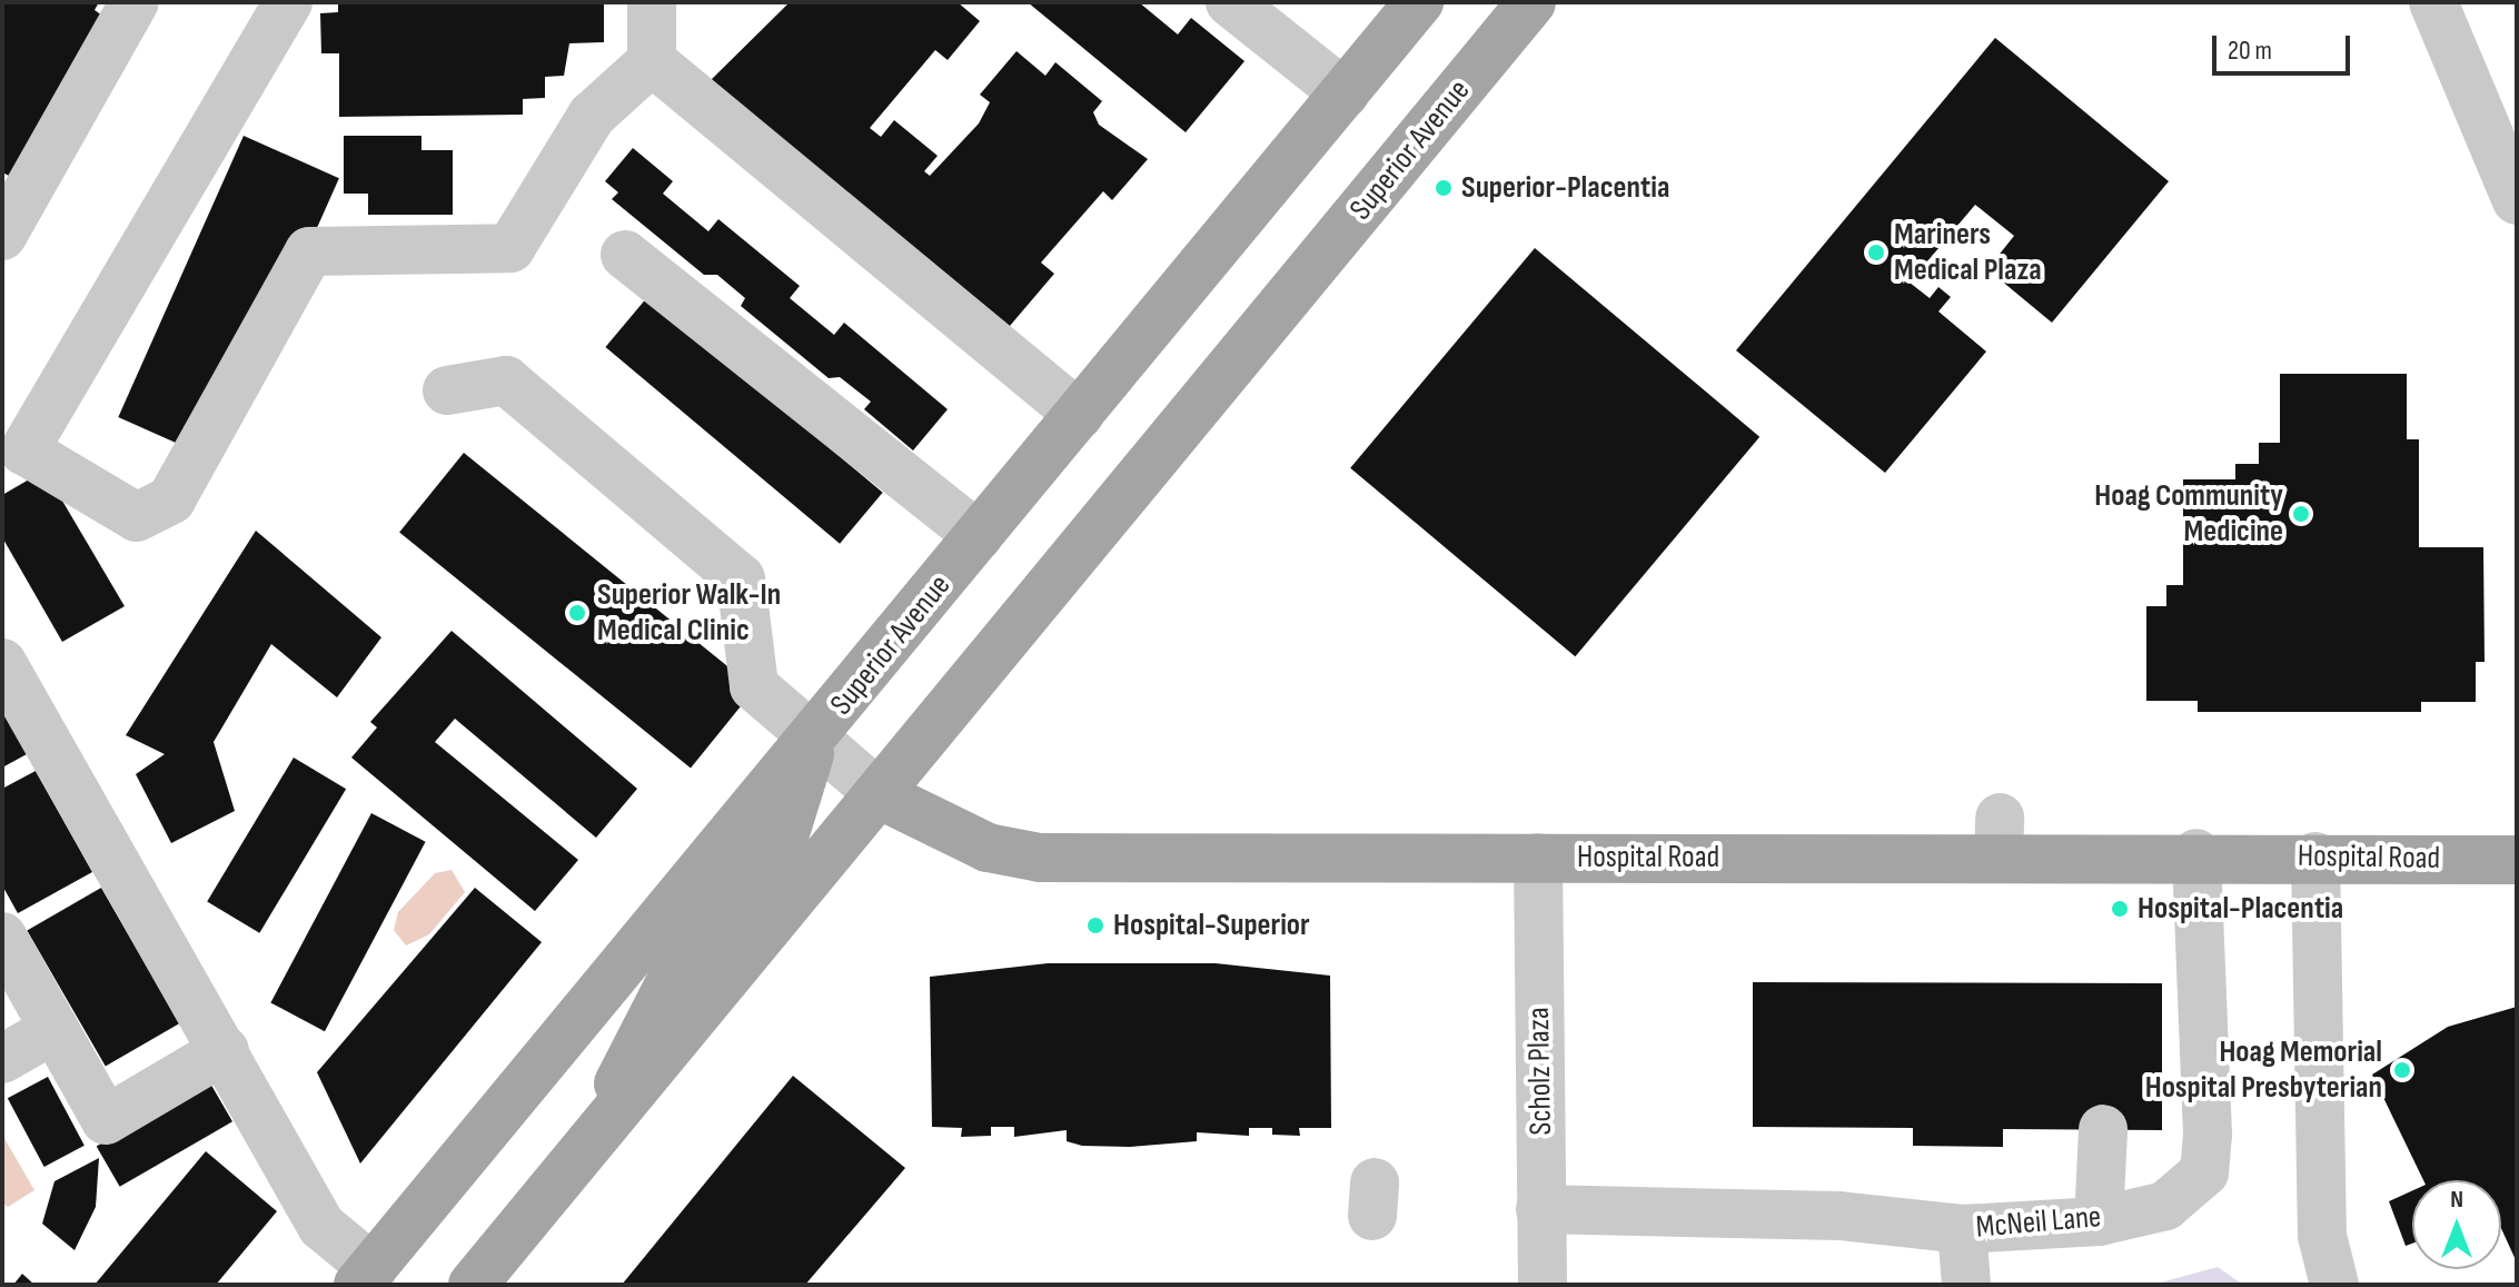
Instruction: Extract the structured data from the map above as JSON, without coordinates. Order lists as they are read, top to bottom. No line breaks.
{"streets":{"main road":["Superior Avenue","Hospital Road"],"street":["Scholz Plaza","McNeil Lane"]},"crossings":[["Superior Avenue","Hospital Road"],["Hospital Road","Scholz Plaza"],["Hospital Road","McNeil Lane"],["Scholz Plaza","McNeil Lane"]],"places":["Superior-Placentia","Mariners Medical Plaza","Hoag Community Medicine","Superior Walk-In Medical Clinic","Hospital-Placentia","Hospital-Superior","Hoag Memorial Hospital Presbyterian"],"scale_bar":"20 m","north":"top"}
